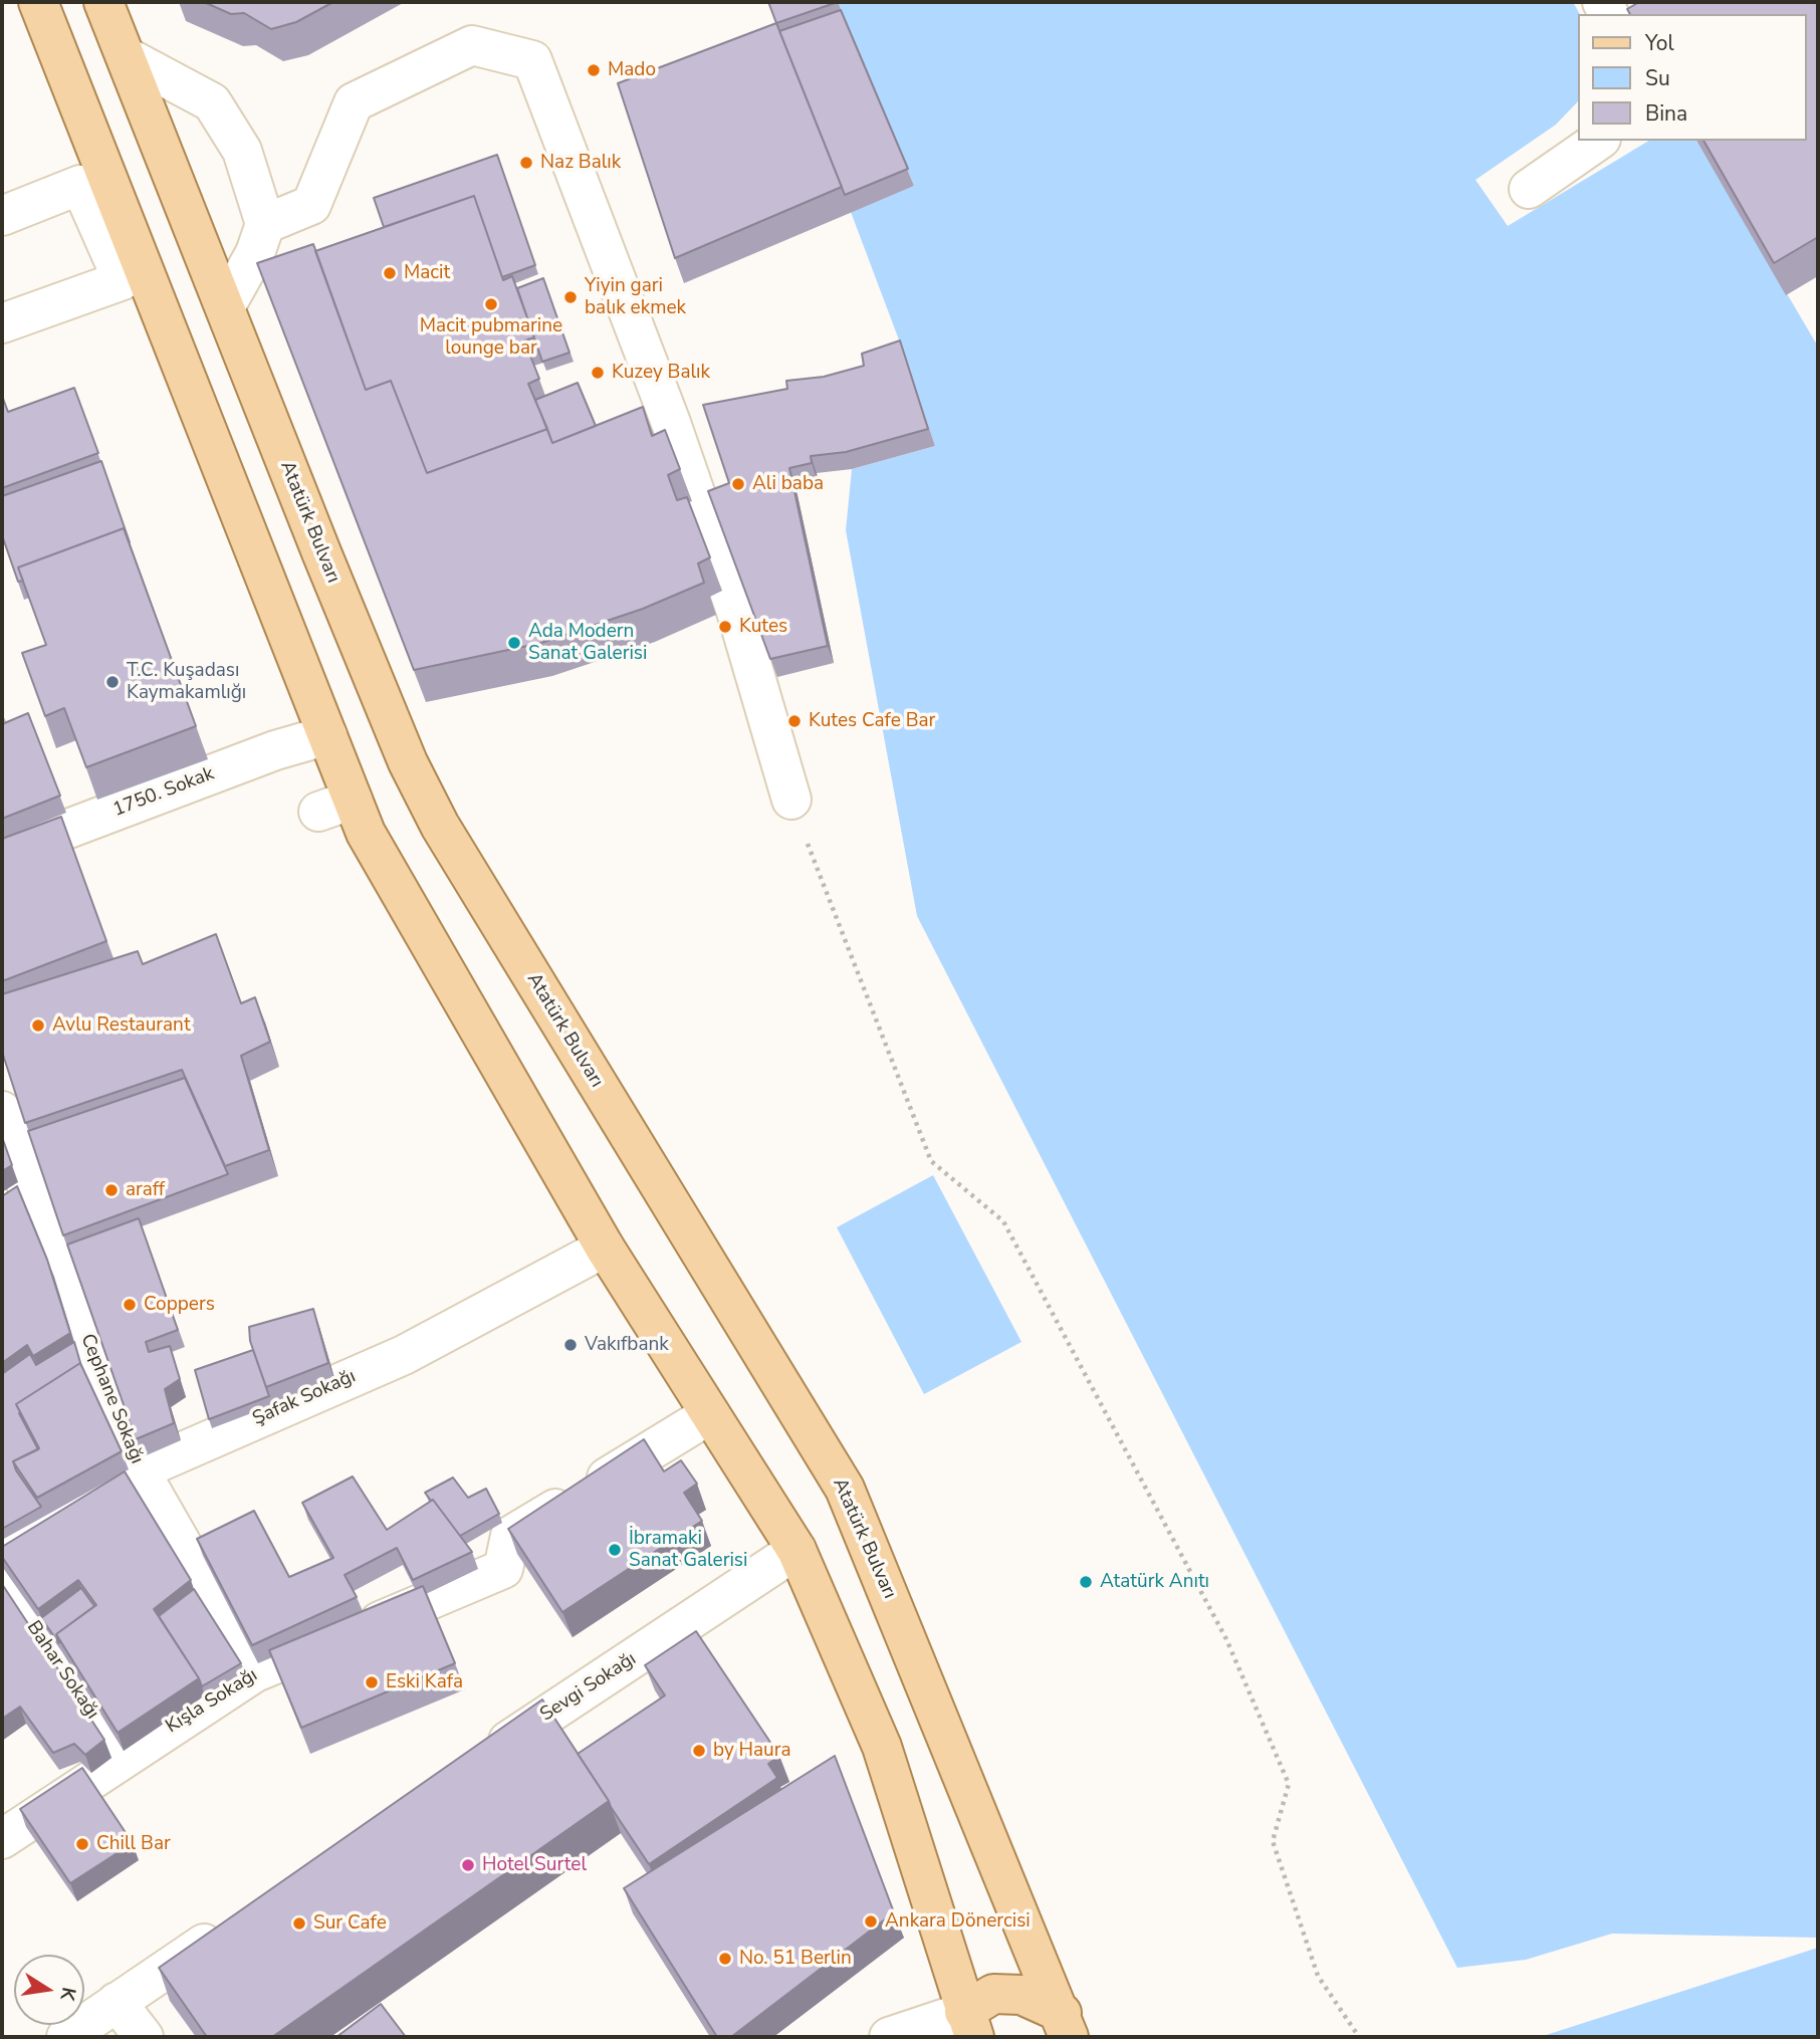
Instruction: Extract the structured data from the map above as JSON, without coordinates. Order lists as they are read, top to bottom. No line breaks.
{"streets":{"main road":["Atatürk Bulvarı"],"street":["1750. Sokak","Şafak Sokağı","Cephane Sokağı","Bahar Sokağı","Sevgi Sokağı","Kışla Sokağı"]},"crossings":[["Şafak Sokağı","Cephane Sokağı"],["Cephane Sokağı","Kışla Sokağı"],["Bahar Sokağı","Kışla Sokağı"]],"places":["Mado","Naz Balık","Macit","Yiyin gari balık ekmek","Macit pubmarine lounge bar","Kuzey Balık","Ali baba","Kutes","Ada Modern Sanat Galerisi","T.C. Kuşadası Kaymakamlığı","Kutes Cafe Bar","Avlu Restaurant","araff","Coppers","Vakıfbank","İbramaki Sanat Galerisi","Atatürk Anıtı","Eski Kafa","by Haura","Chill Bar","Hotel Surtel","Ankara Dönercisi","Sur Cafe","No. 51 Berlin"],"legend":["Yol","Su","Bina"],"north":"right"}
